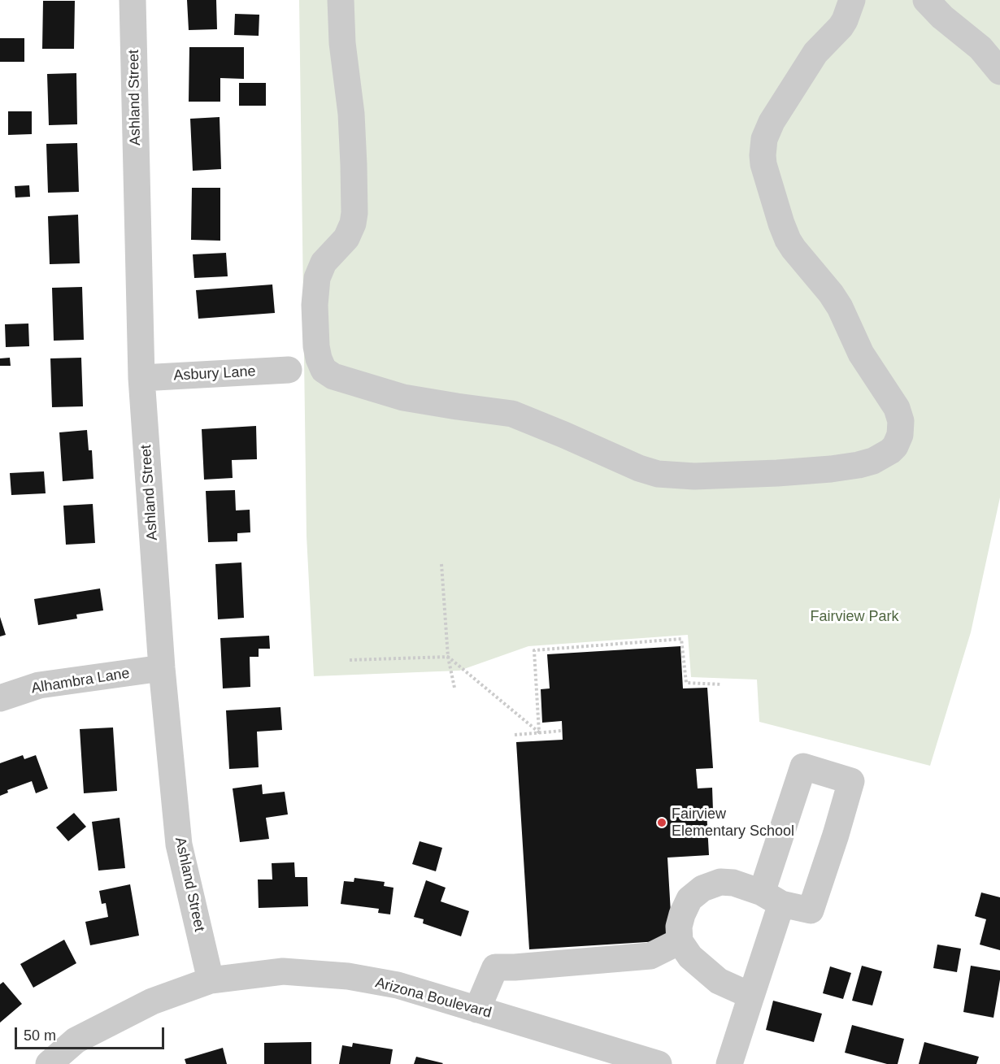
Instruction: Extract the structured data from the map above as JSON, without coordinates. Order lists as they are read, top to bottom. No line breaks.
{"streets":{"street":["Ashland Street","Asbury Lane","Alhambra Lane","Arizona Boulevard"]},"crossings":[["Ashland Street","Asbury Lane"],["Ashland Street","Alhambra Lane"],["Ashland Street","Arizona Boulevard"]],"parks":["Fairview Park"],"places":["Fairview Elementary School"],"scale_bar":"50 m"}
